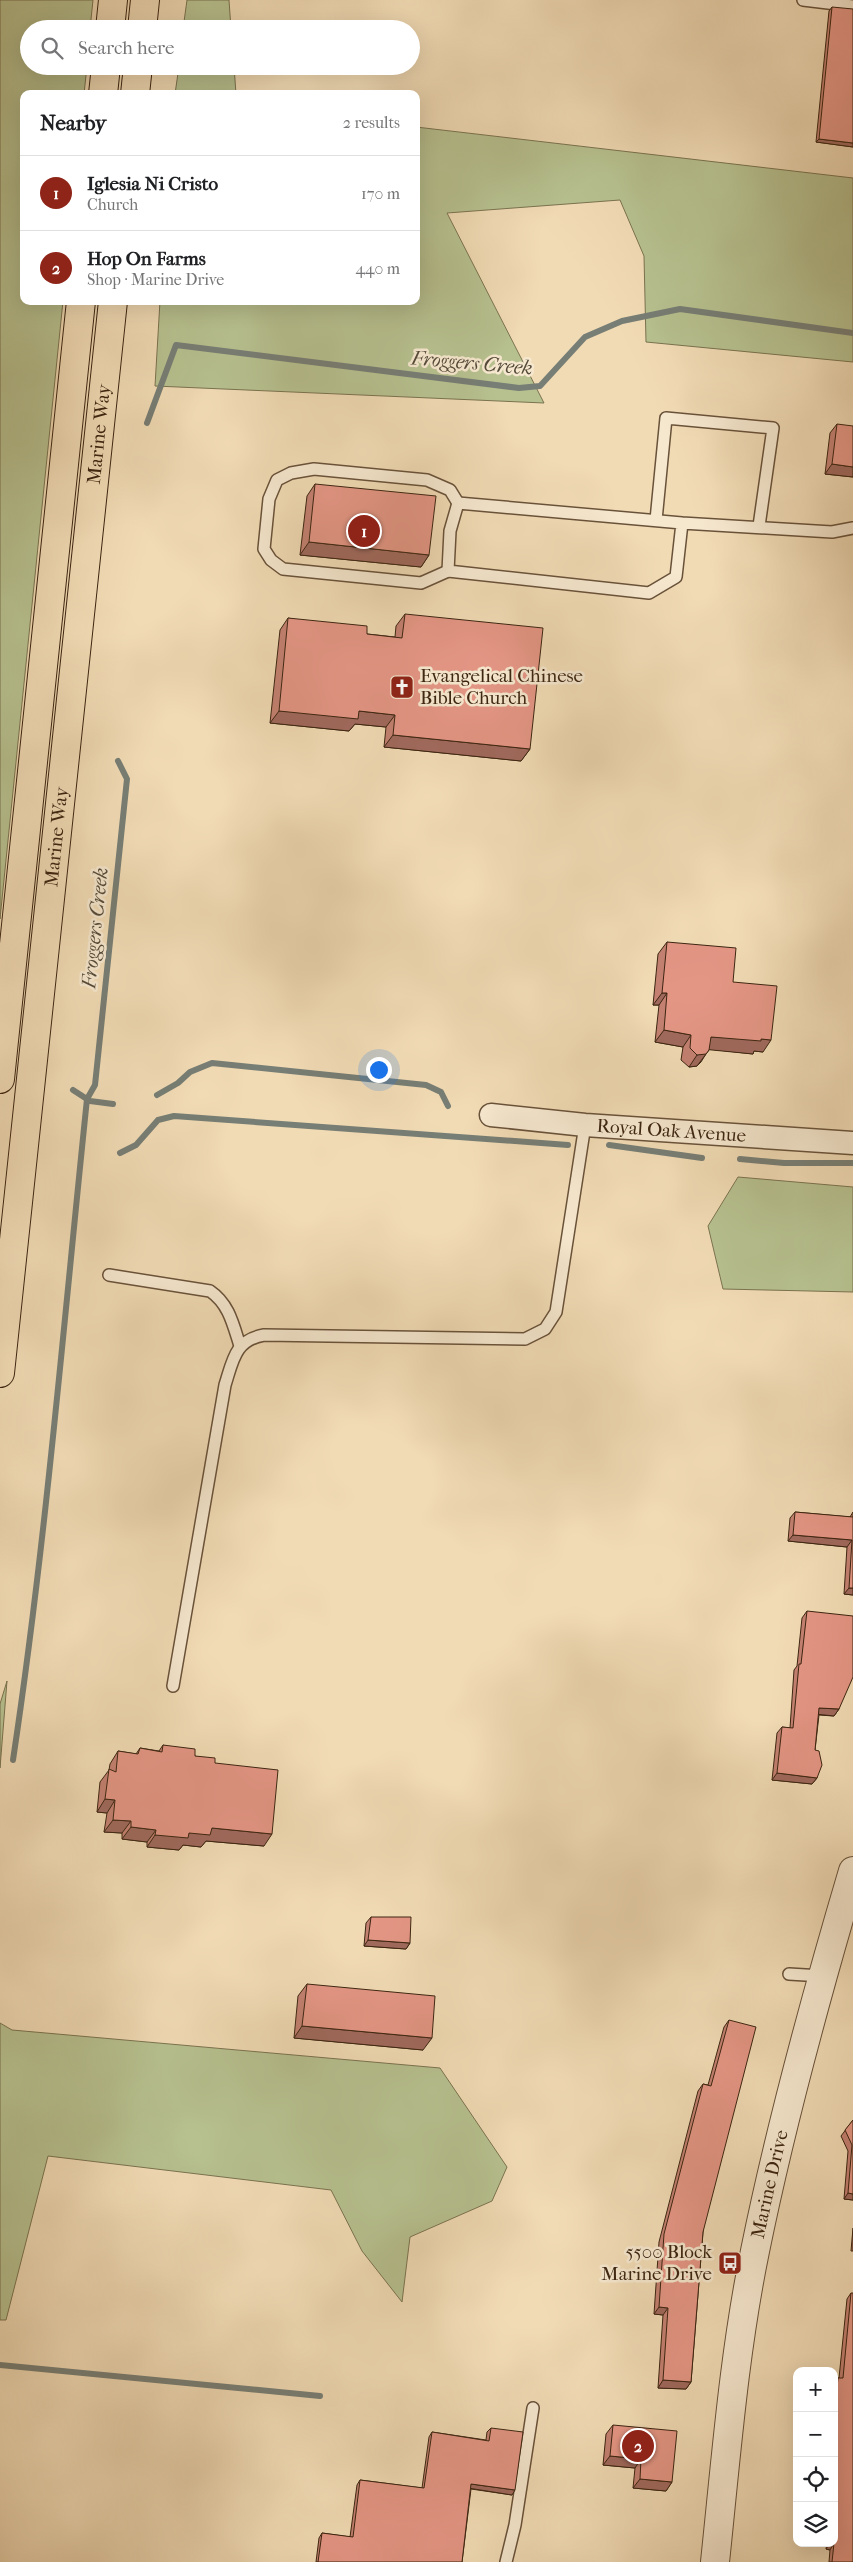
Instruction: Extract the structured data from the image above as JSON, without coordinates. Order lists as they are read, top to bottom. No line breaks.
{"streets":{"main road":["Marine Way"],"street":["Royal Oak Avenue","Marine Drive"]},"water":["Froggers Creek"],"places":{"church":["Evangelical Chinese Bible Church"],"bus stop":["5500 Block Marine Drive"]},"page":{"search":"Search here","heading":["Nearby","2 results"],"list":[{"mark":"1","name":"Iglesia Ni Cristo","note":"Church","value":"170 m"},{"mark":"2","name":"Hop On Farms","note":"Shop · Marine Drive","value":"440 m"}],"pins":["1","2"],"map_buttons":["+","−"]}}
